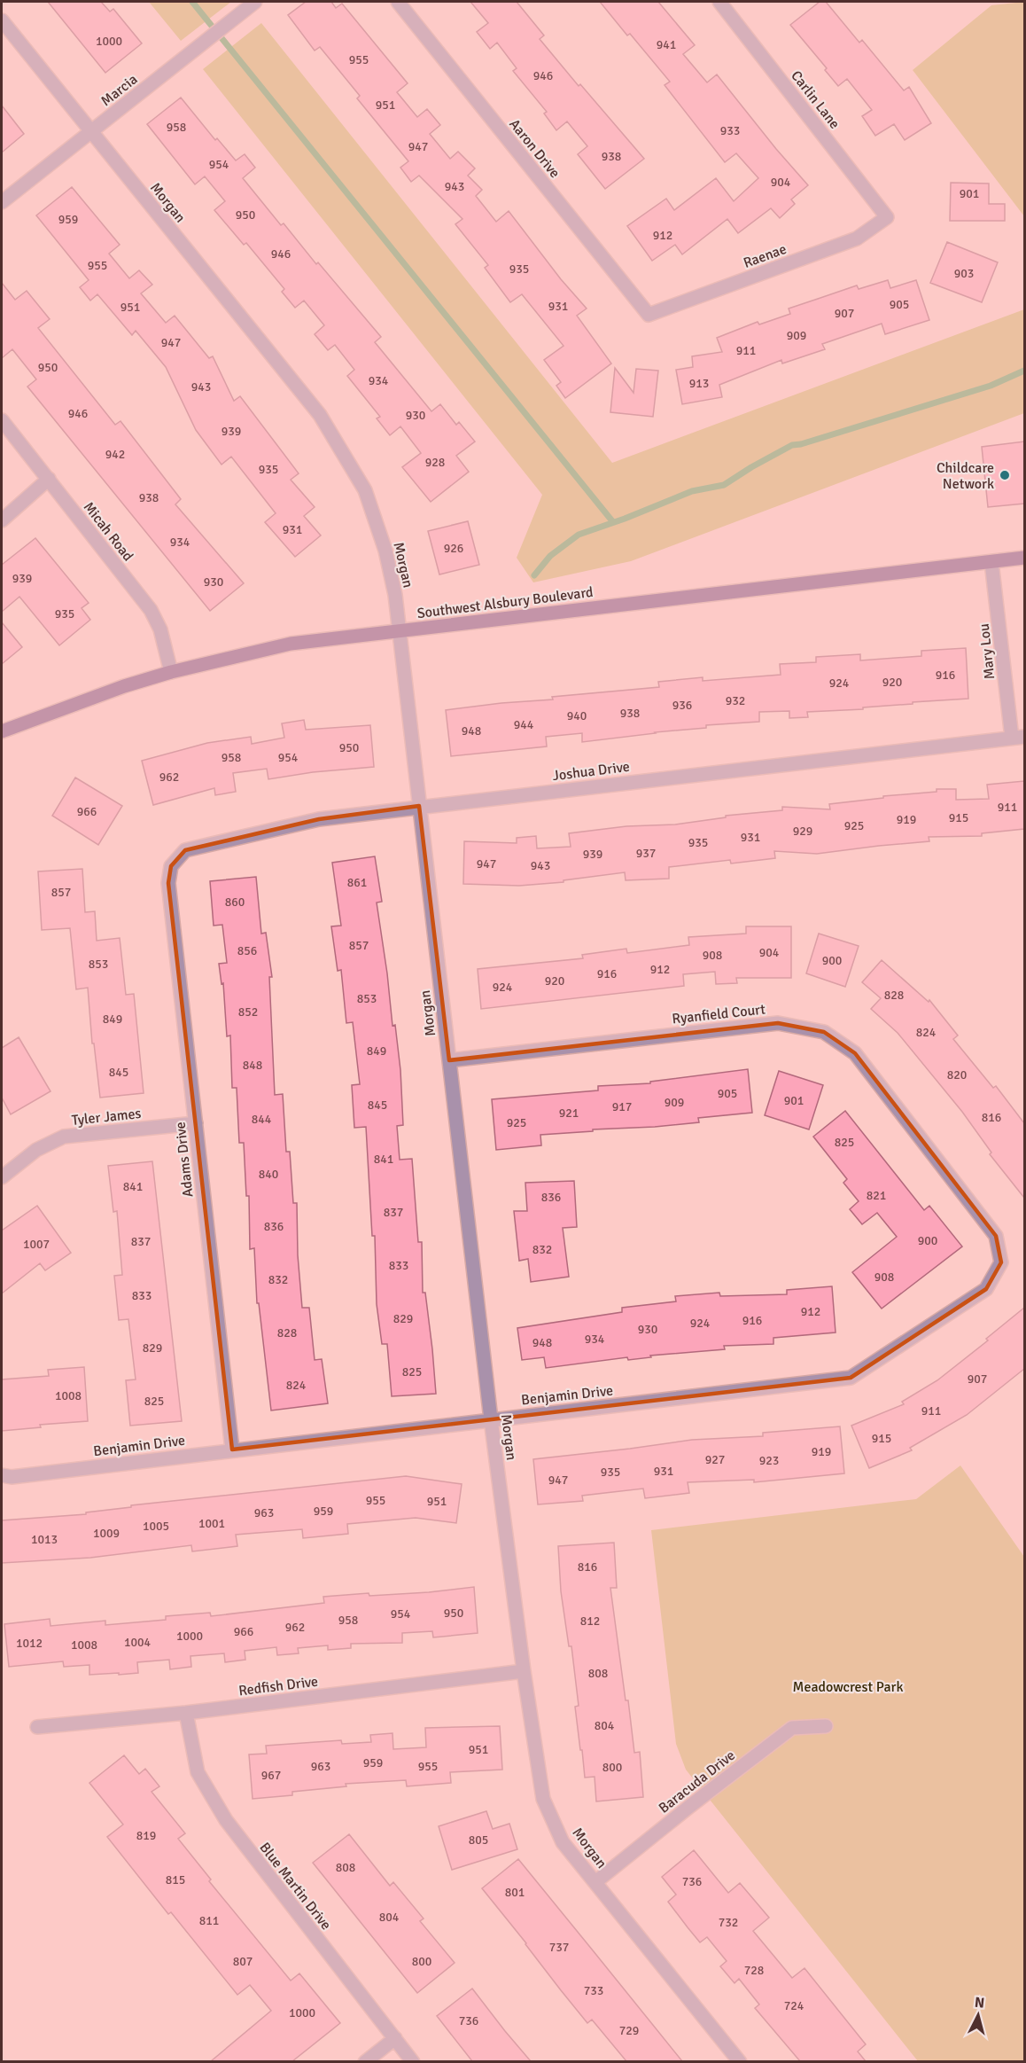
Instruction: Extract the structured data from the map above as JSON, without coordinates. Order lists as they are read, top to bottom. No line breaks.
{"streets":{"main road":["Southwest Alsbury Boulevard"],"street":["Marcia","Carlin Lane","Aaron Drive","Morgan","Raenae","Micah Road","Mary Lou","Joshua Drive","Ryanfield Court","Tyler James","Adams Drive","Benjamin Drive","Redfish Drive","Baracuda Drive","Blue Martin Drive"]},"crossings":[["Marcia","Morgan"],["Carlin Lane","Raenae"],["Aaron Drive","Raenae"],["Morgan","Southwest Alsbury Boulevard"],["Morgan","Joshua Drive"],["Morgan","Ryanfield Court"],["Morgan","Benjamin Drive"],["Morgan","Redfish Drive"],["Morgan","Baracuda Drive"],["Micah Road","Southwest Alsbury Boulevard"],["Southwest Alsbury Boulevard","Mary Lou"],["Mary Lou","Joshua Drive"],["Joshua Drive","Adams Drive"],["Ryanfield Court","Benjamin Drive"],["Tyler James","Adams Drive"],["Adams Drive","Benjamin Drive"],["Redfish Drive","Blue Martin Drive"]],"parks":["Meadowcrest Park"],"places":["Childcare Network"],"house_numbers":["1000","941","955","946","951","958","933","947","938","954","904","943","901","950","959","912","946","955","935","903","905","931","951","907","909","947","911","950","934","913","943","946","930","939","942","928","935","938","931","934","926","939","930","935","916","920","924","932","936","938","940","944","948","950","958","954","962","911","966","915","919","925","929","931","935","937","939","947","943","861","857","860","857","856","904","908","900","853","912","916","920","924","828","853","852","849","824","849","848","845","820","905","901","909","845","917","921","816","844","925","825","841","840","841","821","836","837","836","900","837","1007","832","833","908","832","833","912","829","916","924","930","828","934","948","829","825","907","824","1008","825","911","915","919","927","923","931","935","947","955","951","959","963","1001","1005","1009","1013","816","950","954","958","812","962","966","1000","1004","1012","1008","808","804","951","959","963","955","800","967","819","805","808","815","736","801","804","811","732","737","807","800","728","733","724","1000","736","729"],"north":"top"}
